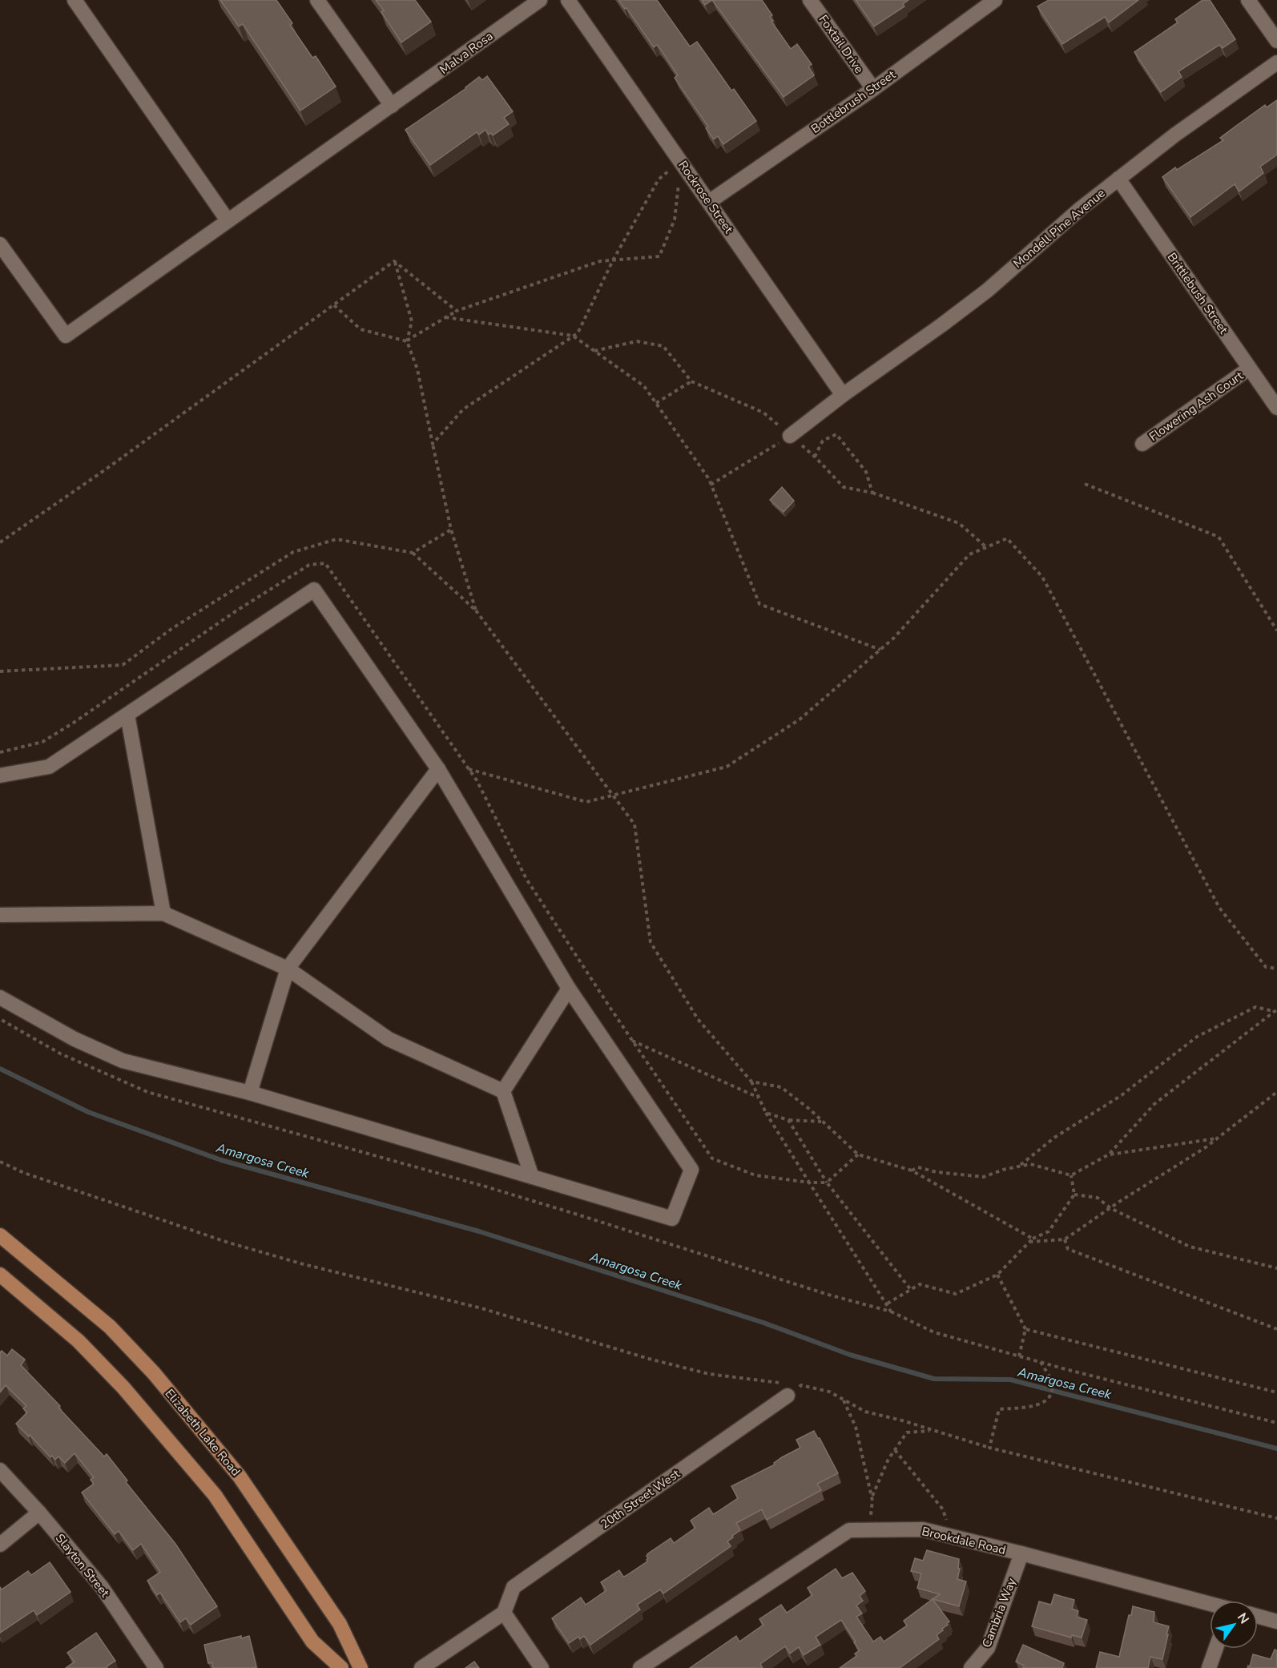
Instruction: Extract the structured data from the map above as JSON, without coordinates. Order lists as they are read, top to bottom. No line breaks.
{"streets":{"main road":["Elizabeth Lake Road"],"street":["Foxtail Drive","Malva Rosa","Bottlebrush Street","Rockrose Street","Mondell Pine Avenue","Brittlebush Street","Flowering Ash Court","20th Street West","Brookdale Road","Slayton Street","Cambria Way"]},"crossings":[["Foxtail Drive","Bottlebrush Street"],["Bottlebrush Street","Rockrose Street"],["Rockrose Street","Mondell Pine Avenue"],["Mondell Pine Avenue","Brittlebush Street"],["Brittlebush Street","Flowering Ash Court"],["Brookdale Road","Cambria Way"]],"water":["Amargosa Creek"],"north":"top right"}
